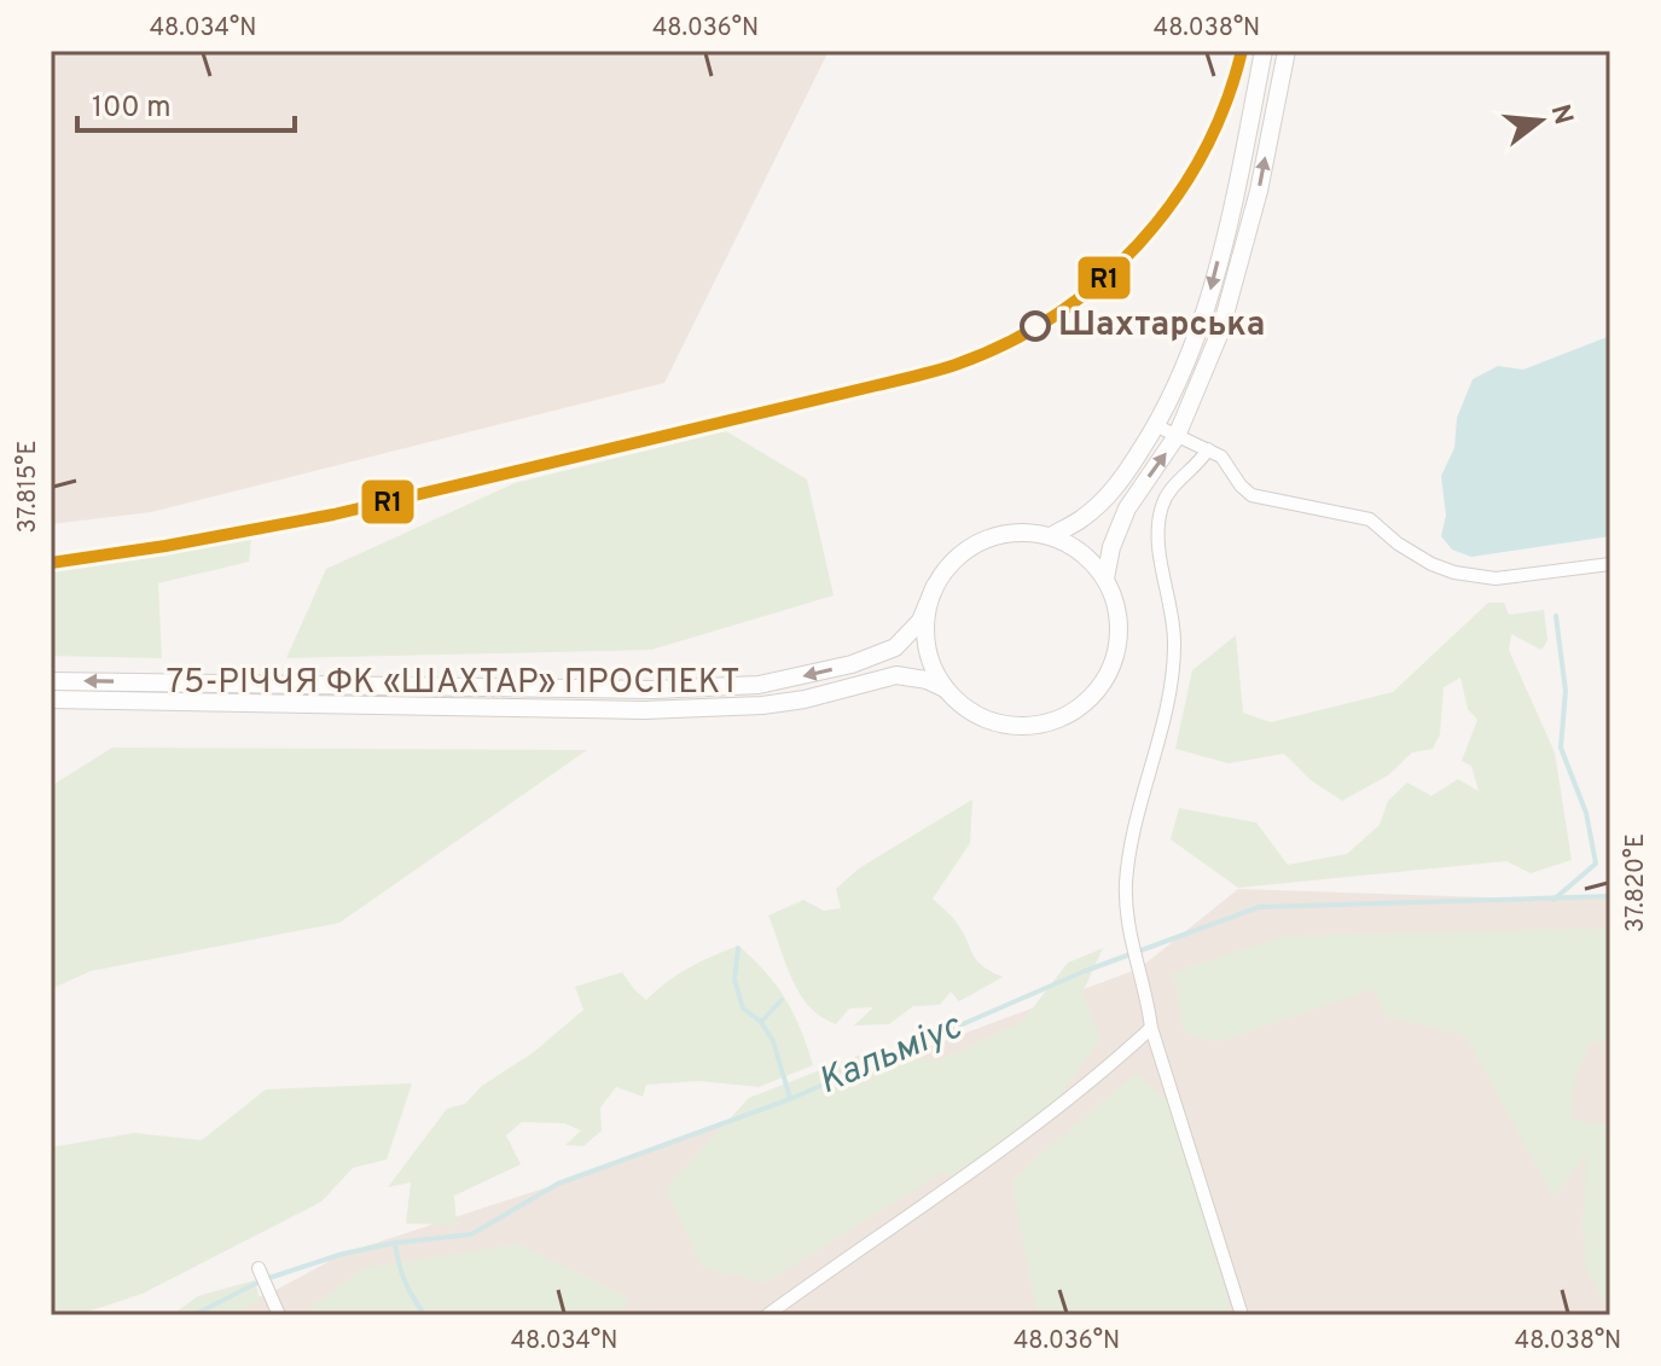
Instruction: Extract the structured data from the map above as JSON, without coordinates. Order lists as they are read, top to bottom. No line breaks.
{"streets":{"main road":["75-РІЧЧЯ ФК «ШАХТАР» ПРОСПЕКТ"]},"water":["Кальміус"],"places":["Шахтарська"],"lines":["transit line R1"],"scale_bar":"100 m","north":"right","coordinates":["48.034°N","48.036°N","48.038°N","37.815°E","37.820°E"]}
